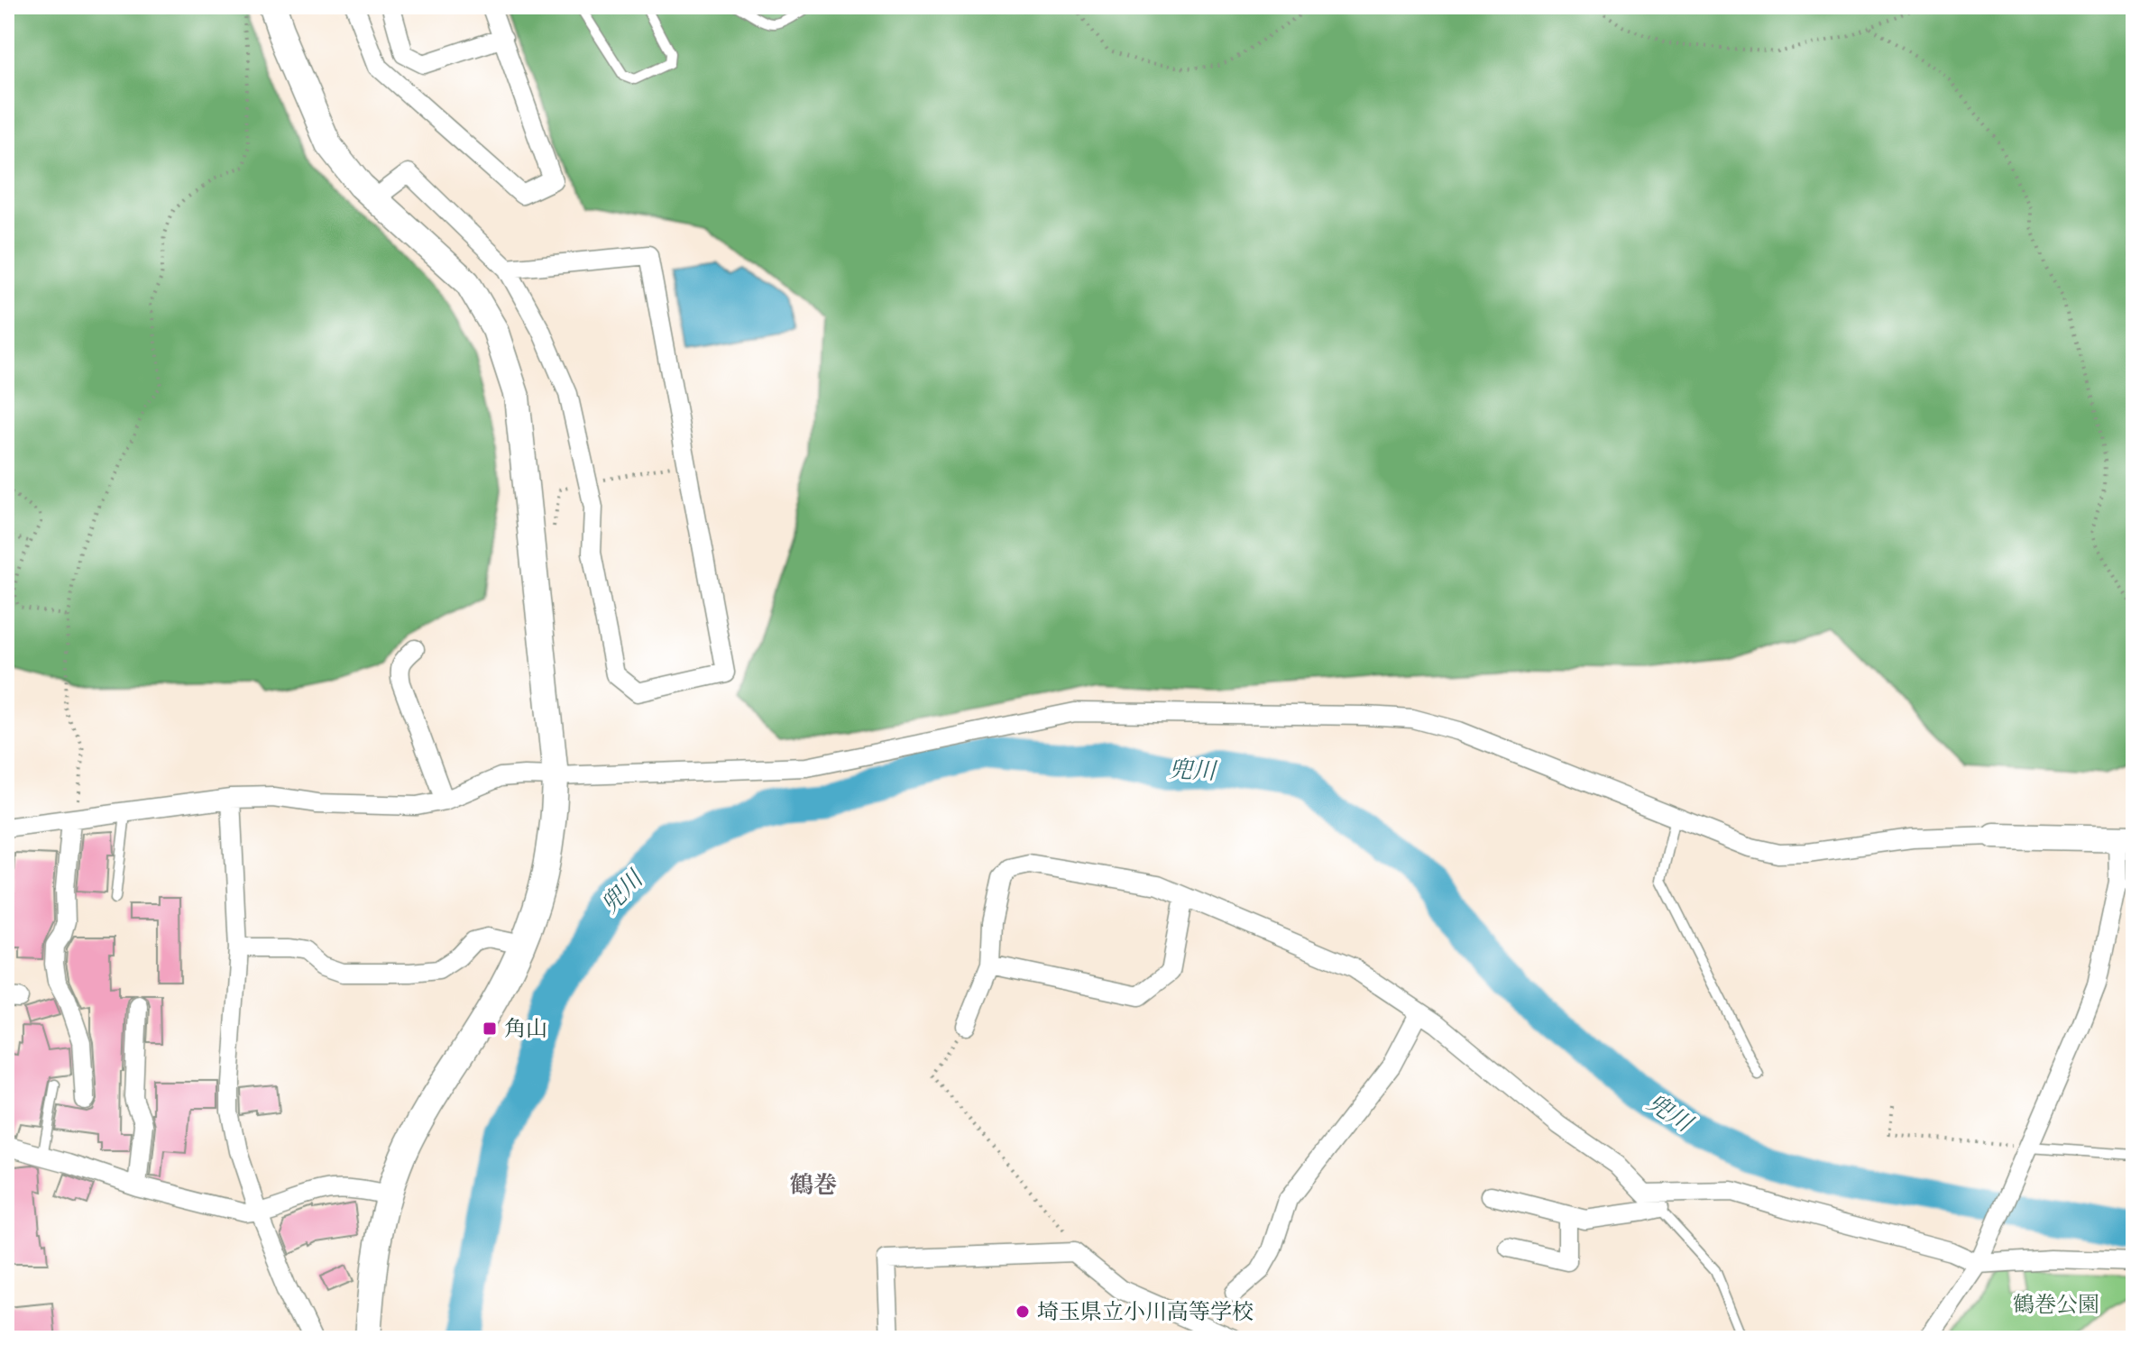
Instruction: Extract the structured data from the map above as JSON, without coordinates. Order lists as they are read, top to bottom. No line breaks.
{"districts":["鶴巻"],"water":["兜川"],"parks":["鶴巻公園"],"places":{"transit":["角山"],"other":["埼玉県立小川高等学校"]}}
